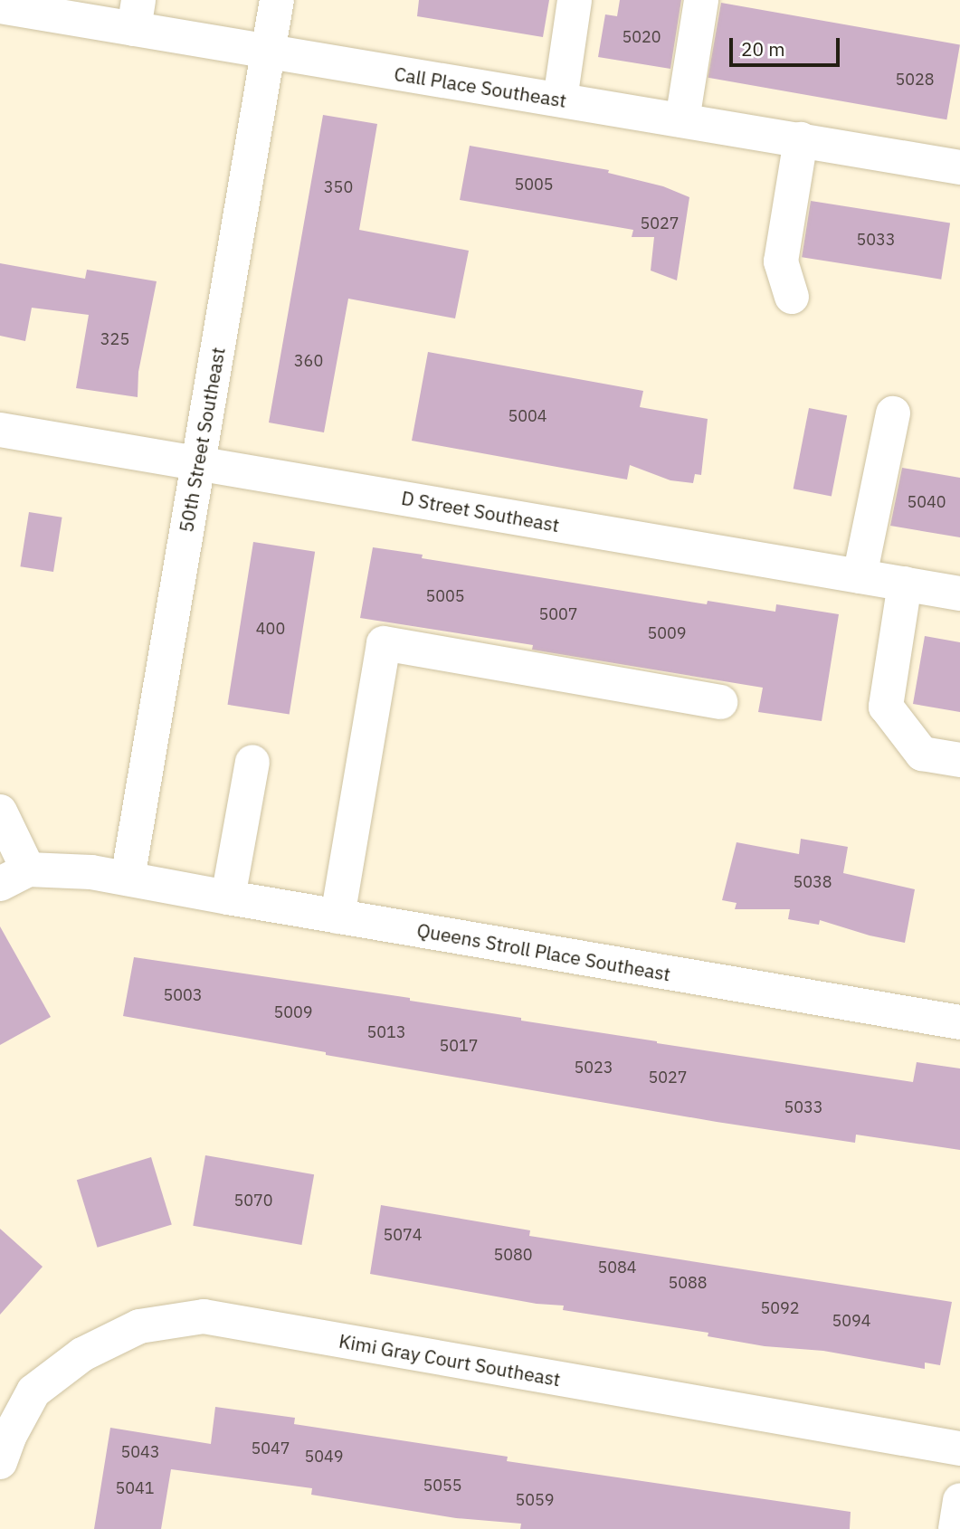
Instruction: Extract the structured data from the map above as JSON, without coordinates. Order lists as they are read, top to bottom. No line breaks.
{"streets":{"street":["Call Place Southeast","50th Street Southeast","D Street Southeast","Queens Stroll Place Southeast","Kimi Gray Court Southeast"]},"crossings":[["Call Place Southeast","50th Street Southeast"],["50th Street Southeast","D Street Southeast"],["50th Street Southeast","Queens Stroll Place Southeast"]],"house_numbers":["5020","5028","5005","350","5027","5033","325","360","5004","5040","5005","5007","400","5009","5038","5003","5009","5013","5017","5023","5027","5033","5070","5074","5080","5084","5088","5092","5094","5047","5043","5049","5055","5041","5059"],"scale_bar":"20 m"}
